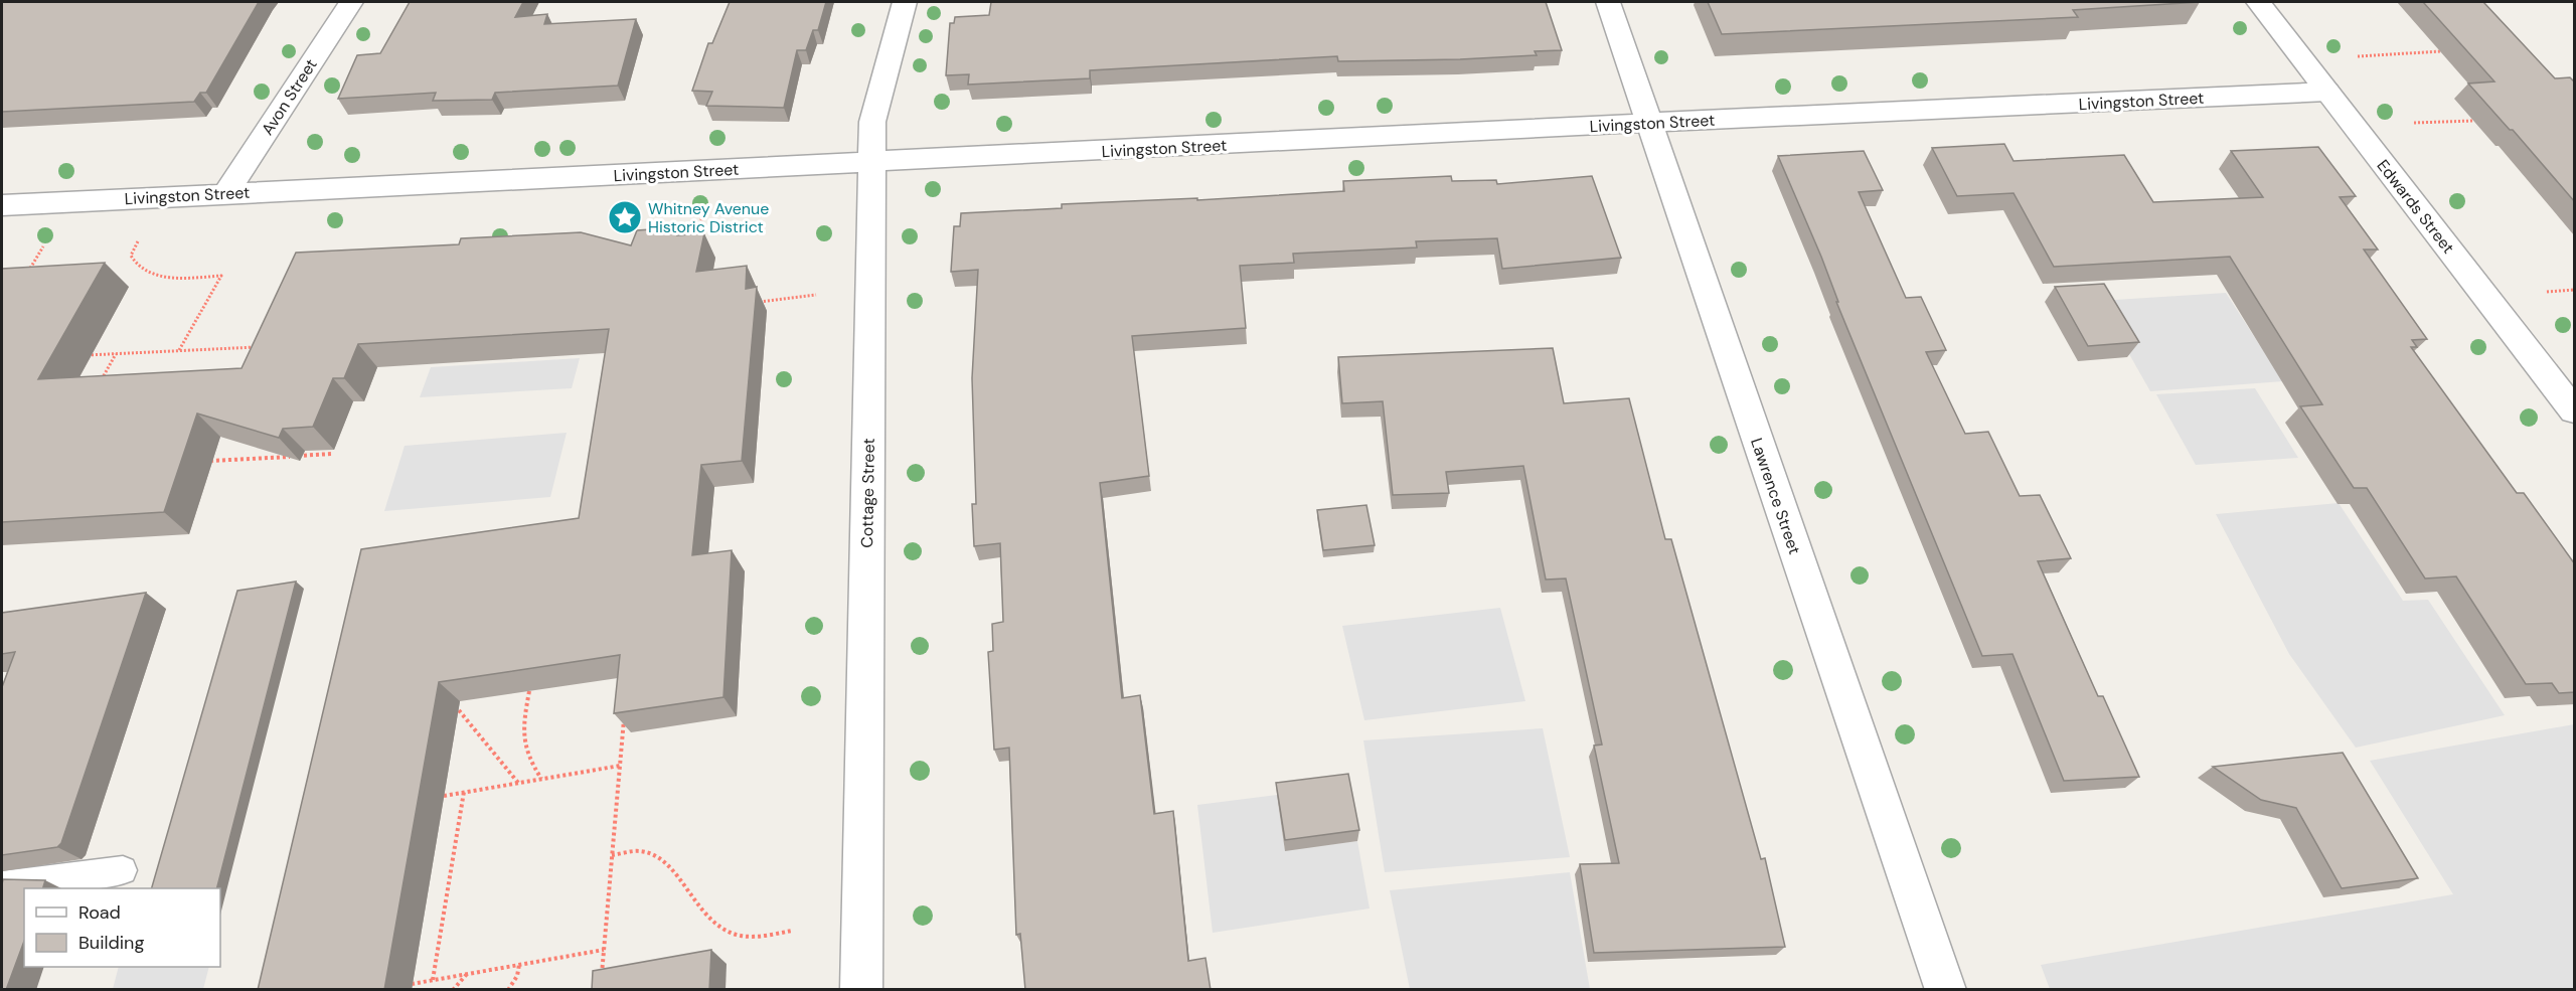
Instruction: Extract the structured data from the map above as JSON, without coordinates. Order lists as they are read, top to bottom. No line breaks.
{"streets":{"street":["Avon Street","Livingston Street","Edwards Street","Cottage Street","Lawrence Street"]},"crossings":[["Avon Street","Livingston Street"],["Livingston Street","Edwards Street"],["Livingston Street","Cottage Street"],["Livingston Street","Lawrence Street"]],"places":{"place":["Whitney Avenue Historic District"]},"legend":["Road","Building"]}
